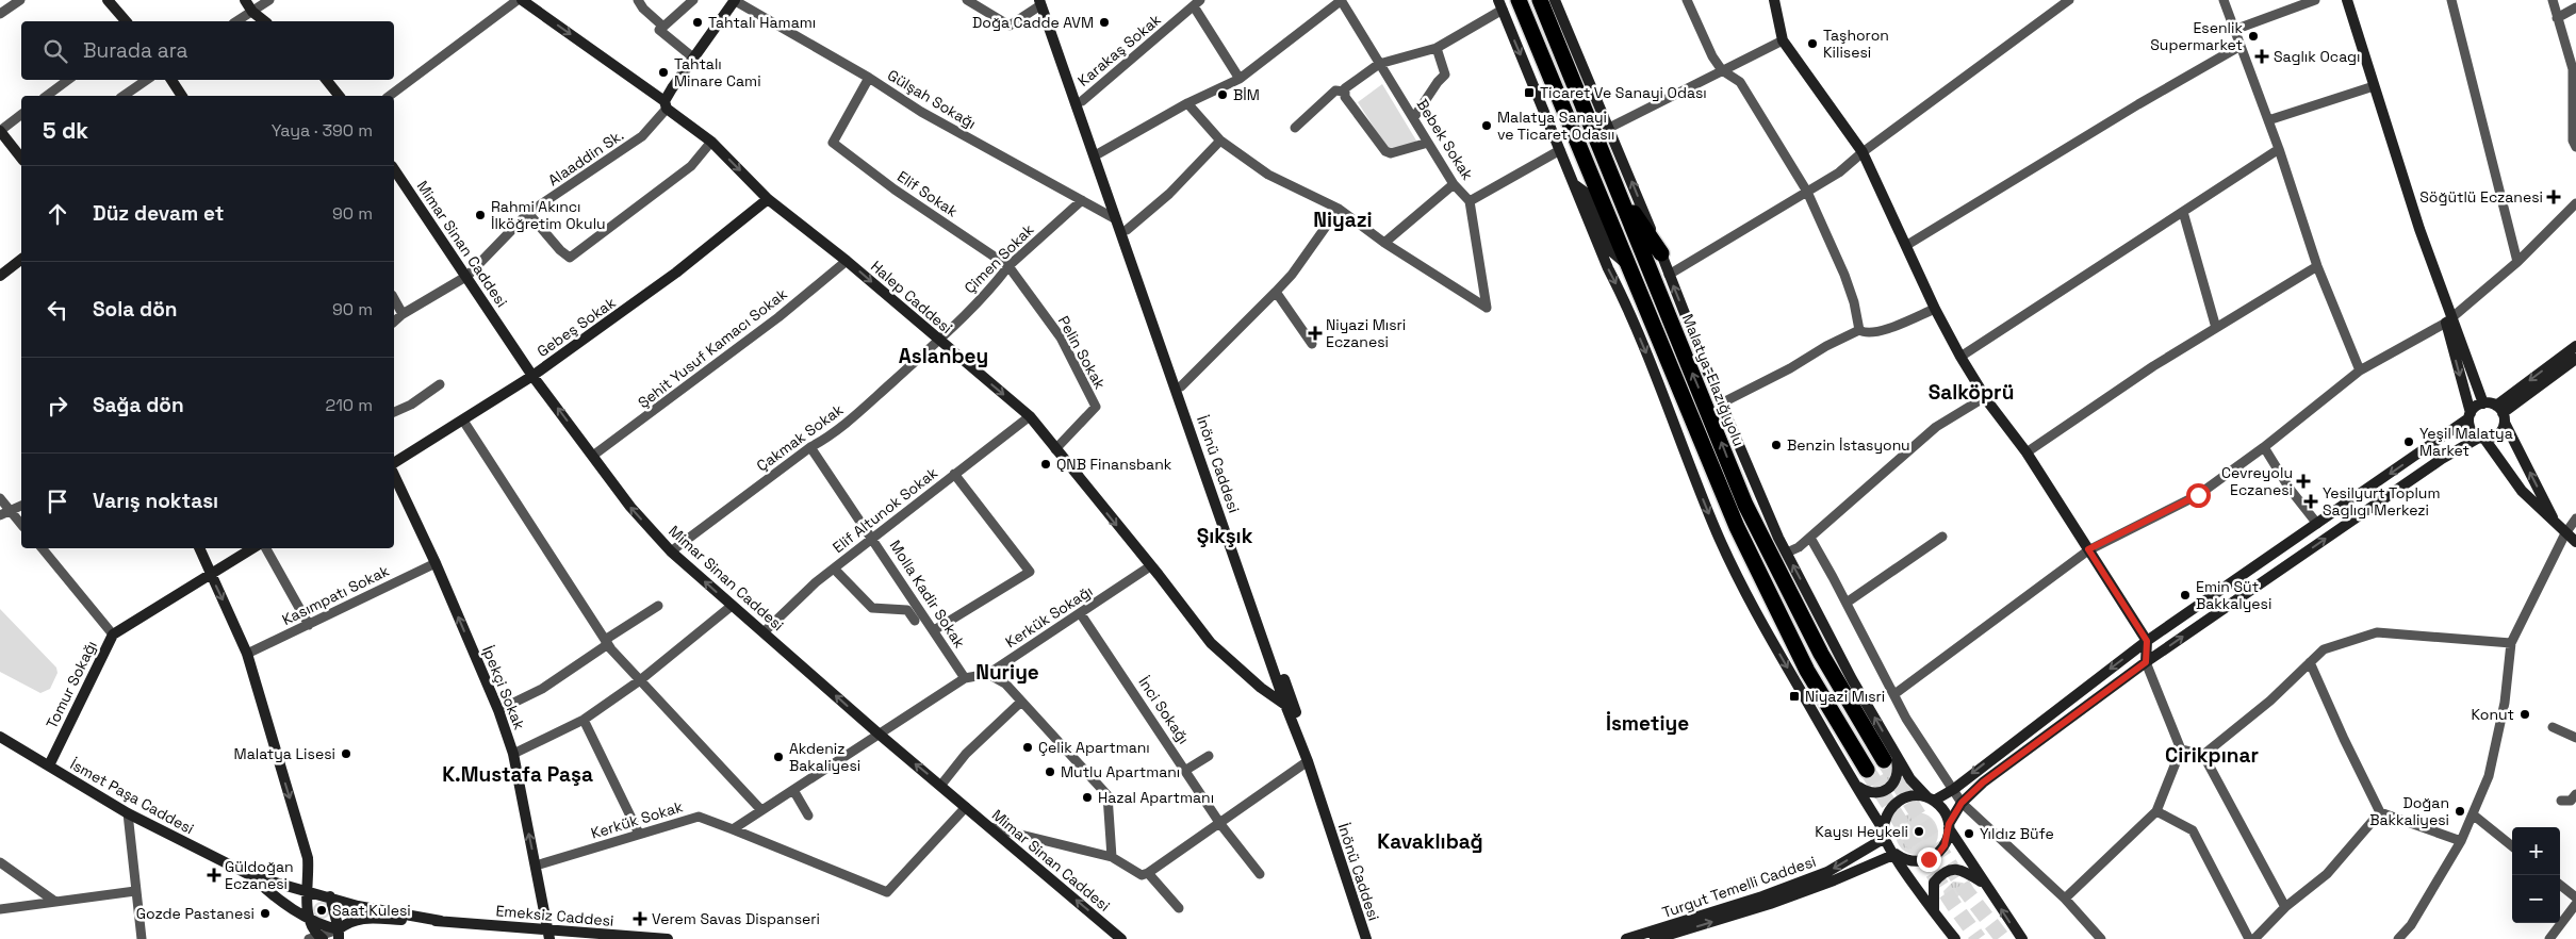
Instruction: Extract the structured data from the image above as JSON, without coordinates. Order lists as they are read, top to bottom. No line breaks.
{"streets":{"highway":["Malatya-Elazığ yolu"],"main road":["Mimar Sinan Caddesi","Halep Caddesi","Gebeş Sokak","İnönü Caddesi","Tomur Sokağı","İpekçi Sokak","İsmet Paşa Caddesi","Turgut Temelli Caddesi","Emeksiz Caddesi"],"street":["Karakaş Sokak","Gülşah Sokağı","Bebek Sokak","Alaaddin Sk.","Elif Sokak","Çimen Sokak","Şehit Yusuf Kamacı Sokak","Pelin Sokak","Çakmak Sokak","Elif Altunok Sokak","Molla Kadir Sokak","Kasımpatı Sokak","Kerkük Sokağı","İnci Sokağı","Kerkük Sokak"]},"crossings":[["Karakaş Sokak","İnönü Caddesi"],["Gülşah Sokağı","Elif Sokak"],["Gülşah Sokağı","Çimen Sokak"],["Gülşah Sokağı","İnönü Caddesi"],["Alaaddin Sk.","Mimar Sinan Caddesi"],["Alaaddin Sk.","Halep Caddesi"],["Elif Sokak","Çimen Sokak"],["Elif Sokak","Pelin Sokak"],["Mimar Sinan Caddesi","Gebeş Sokak"],["Mimar Sinan Caddesi","Şehit Yusuf Kamacı Sokak"],["Mimar Sinan Caddesi","Çakmak Sokak"],["Mimar Sinan Caddesi","Elif Altunok Sokak"],["Mimar Sinan Caddesi","Kerkük Sokağı"],["Mimar Sinan Caddesi","Kerkük Sokak"],["Çimen Sokak","Halep Caddesi"],["Çimen Sokak","Pelin Sokak"],["Çimen Sokak","Çakmak Sokak"],["Halep Caddesi","Gebeş Sokak"],["Halep Caddesi","Şehit Yusuf Kamacı Sokak"],["Halep Caddesi","Pelin Sokak"],["Halep Caddesi","Çakmak Sokak"],["Halep Caddesi","İnönü Caddesi"],["Halep Caddesi","Elif Altunok Sokak"],["Halep Caddesi","Kerkük Sokağı"],["Çakmak Sokak","Molla Kadir Sokak"],["Elif Altunok Sokak","Molla Kadir Sokak"],["Molla Kadir Sokak","Kerkük Sokağı"],["Kasımpatı Sokak","İpekçi Sokak"],["Kerkük Sokağı","İnci Sokağı"],["Tomur Sokağı","İsmet Paşa Caddesi"],["İpekçi Sokak","Kerkük Sokak"],["İpekçi Sokak","Emeksiz Caddesi"]],"one_way":["Mimar Sinan Caddesi","Halep Caddesi","İpekçi Sokak"],"districts":["Niyazi","Aslanbey","Salköprü","Şıkşık","Nuriye","İsmetiye","Cirikpınar","K.Mustafa Paşa","Kavaklıbağ"],"places":{"other":["Tahtalı Hamamı","Doğa Cadde AVM","Esenlik Supermarket","Taşhoron Kilisesi","Tahtalı Minare Cami","BİM","Malatya Sanayi ve Ticaret Odasıı","Rahmi Akıncı İlköğretim Okulu","Yeşil Malatya Market","Benzin İstasyonu","QNB Finansbank","Emin Süt Bakkalyesi","Konut","Çelik Apartmanı","Malatya Lisesi","Akdeniz Bakaliyesi","Mutlu Apartmanı","Hazal Apartmanı","Doğan Bakkaliyesi","Kaysı Heykeli","Yıldız Büfe","Saat Kulesi","Gozde Pastanesi"],"health":["Saglık Ocagı","Söğütlü Eczanesi","Niyazi Mısri Eczanesi","Cevreyolu Eczanesi","Yesilyurt Toplum Saglıgı Merkezi","Güldoğan Eczanesi","Verem Savas Dispanseri"],"transit":["Ticaret Ve Sanayi Odası","Niyazi Mısri"]},"page":{"search":"Burada ara","heading":["5 dk","Yaya · 390 m"],"list":[["Düz devam et","90 m"],["Sola dön","90 m"],["Sağa dön","210 m"],"Varış noktası"],"map_buttons":["+","−"]}}
